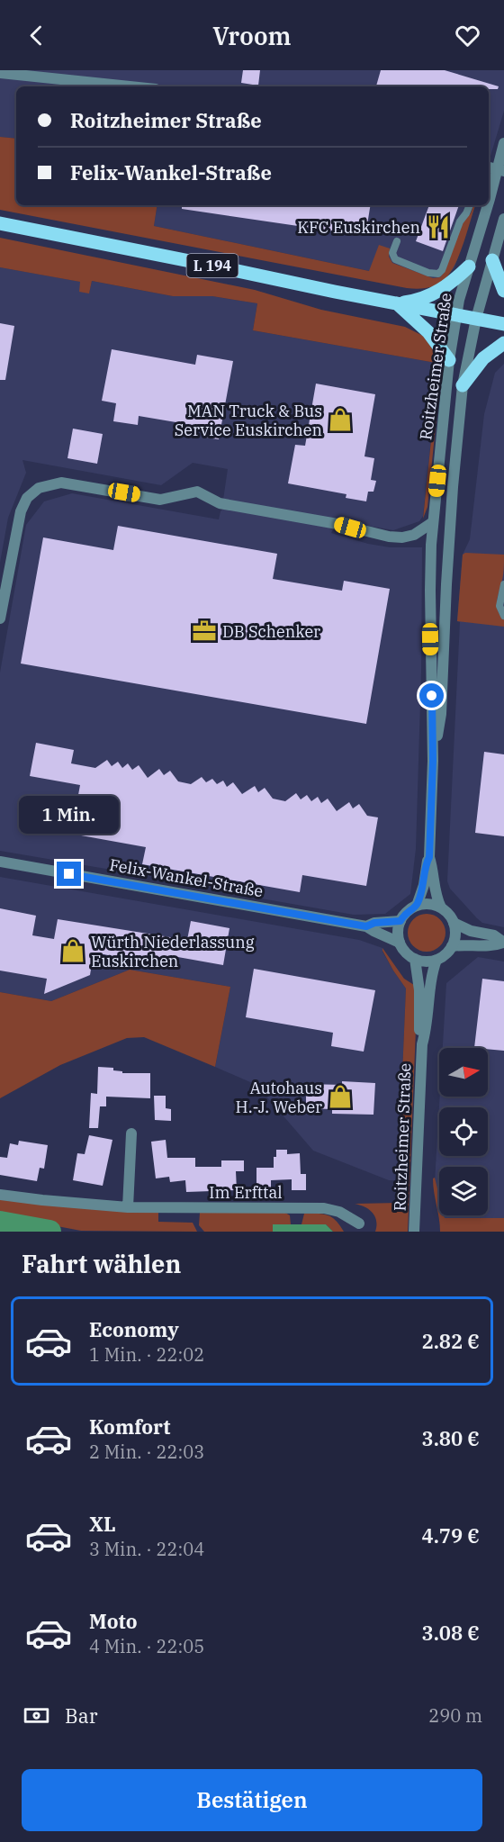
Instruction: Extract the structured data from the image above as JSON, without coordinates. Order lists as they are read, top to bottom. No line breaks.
{"streets":{"main road":["L 194"],"street":["Roitzheimer Straße","Felix-Wankel-Straße","Im Erfttal"]},"crossings":[["L 194","Roitzheimer Straße"],["Roitzheimer Straße","Felix-Wankel-Straße"]],"places":{"restaurant":["KFC Euskirchen"],"shop":["MAN Truck & Bus Service Euskirchen","Würth Niederlassung Euskirchen","Autohaus H.-J. Weber"],"office":["DB Schenker"]},"north":"right","page":{"header":"Vroom","banner":["Roitzheimer Straße","Felix-Wankel-Straße"],"bubble":"1 Min.","heading":"Fahrt wählen","list":[{"name":"Economy","note":"1 Min. · 22:02","value":"2.82 €"},{"name":"Komfort","note":"2 Min. · 22:03","value":"3.80 €"},{"name":"XL","note":"3 Min. · 22:04","value":"4.79 €"},{"name":"Moto","note":"4 Min. · 22:05","value":"3.08 €"}],"pay":["Bar","290 m"],"buttons":"Bestätigen"}}
